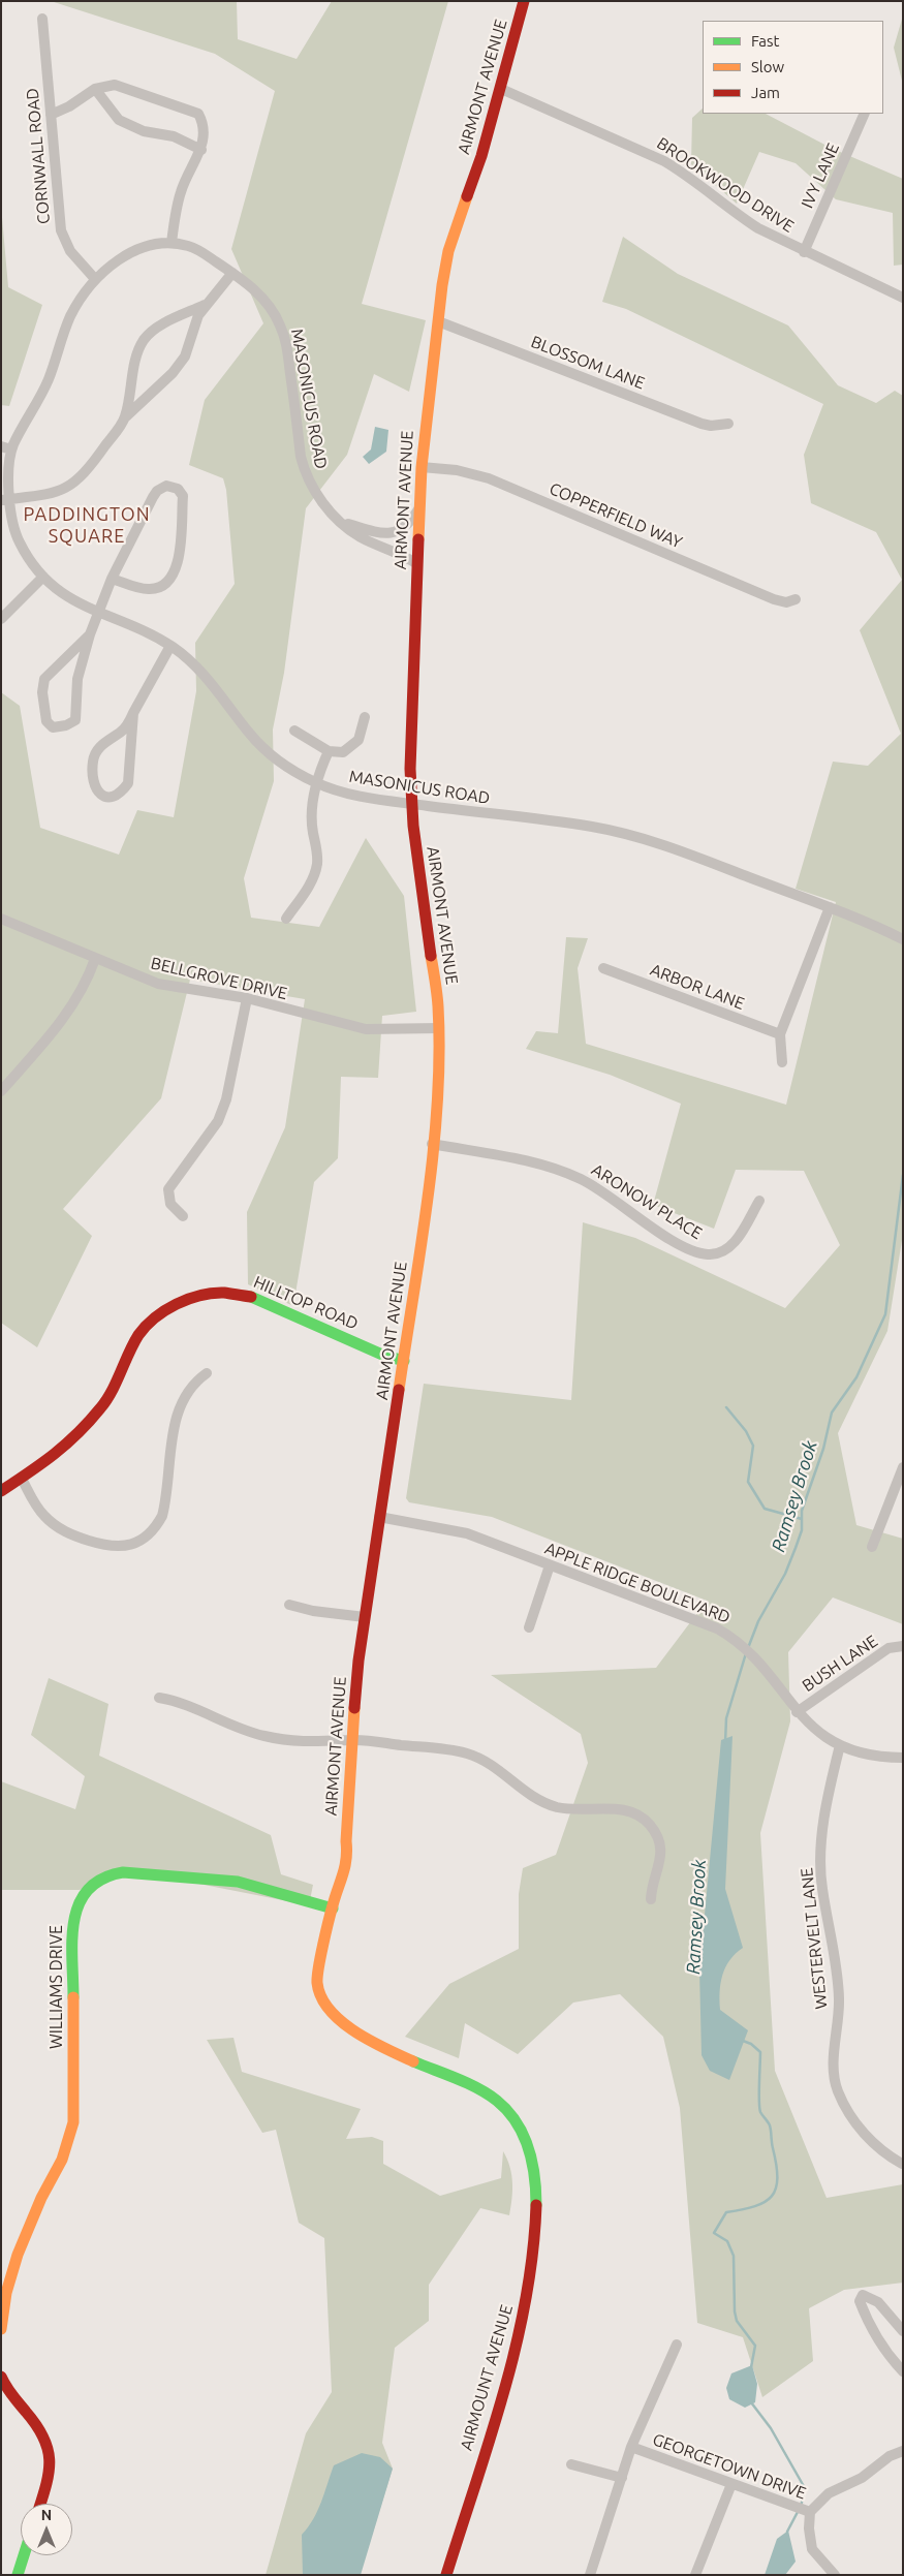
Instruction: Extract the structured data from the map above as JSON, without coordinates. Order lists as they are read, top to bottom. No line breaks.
{"streets":{"street":["AIRMONT AVENUE","CORNWALL ROAD","IVY LANE","BROOKWOOD DRIVE","BLOSSOM LANE","MASONICUS ROAD","COPPERFIELD WAY","BELLGROVE DRIVE","ARBOR LANE","ARONOW PLACE","HILLTOP ROAD","APPLE RIDGE BOULEVARD","BUSH LANE","WESTERVELT LANE","WILLIAMS DRIVE","AIRMOUNT AVENUE","GEORGETOWN DRIVE"]},"crossings":[["AIRMONT AVENUE","BROOKWOOD DRIVE"],["AIRMONT AVENUE","BLOSSOM LANE"],["AIRMONT AVENUE","MASONICUS ROAD"],["AIRMONT AVENUE","COPPERFIELD WAY"],["AIRMONT AVENUE","BELLGROVE DRIVE"],["AIRMONT AVENUE","ARONOW PLACE"],["AIRMONT AVENUE","HILLTOP ROAD"],["AIRMONT AVENUE","APPLE RIDGE BOULEVARD"],["AIRMONT AVENUE","AIRMOUNT AVENUE"],["CORNWALL ROAD","MASONICUS ROAD"],["IVY LANE","BROOKWOOD DRIVE"],["APPLE RIDGE BOULEVARD","BUSH LANE"],["APPLE RIDGE BOULEVARD","WESTERVELT LANE"],["WILLIAMS DRIVE","AIRMOUNT AVENUE"]],"districts":["PADDINGTON SQUARE"],"water":["Ramsey Brook"],"legend":["Fast","Slow","Jam"],"north":"top"}
